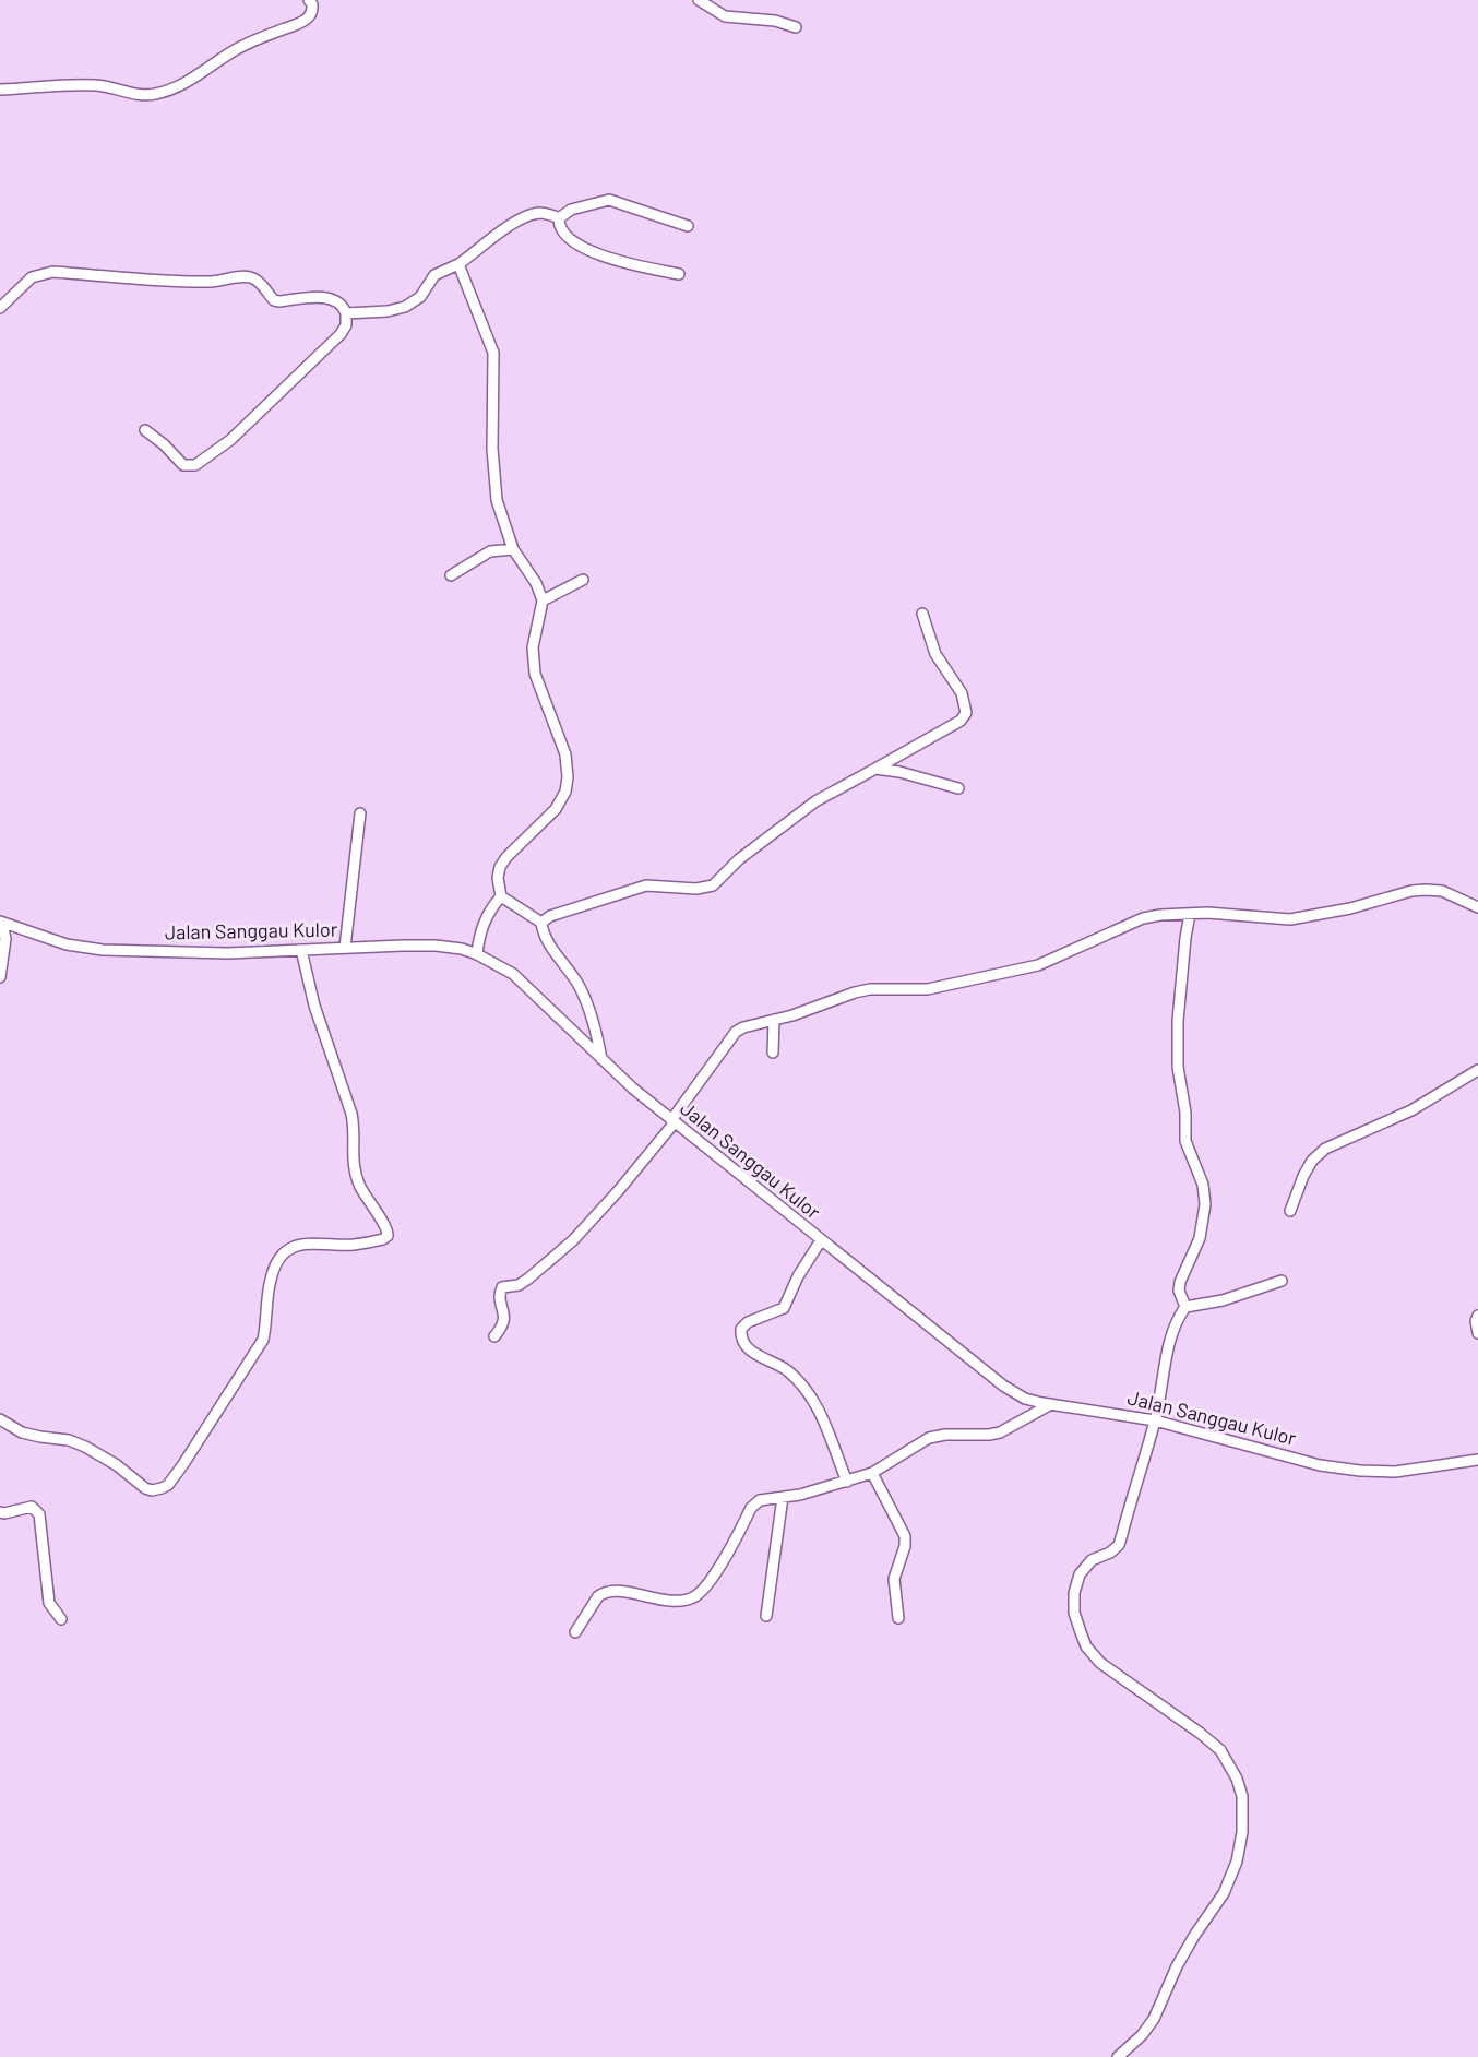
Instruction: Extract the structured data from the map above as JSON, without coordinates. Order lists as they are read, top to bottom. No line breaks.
{"streets":{"street":["Jalan Sanggau Kulor"]}}
